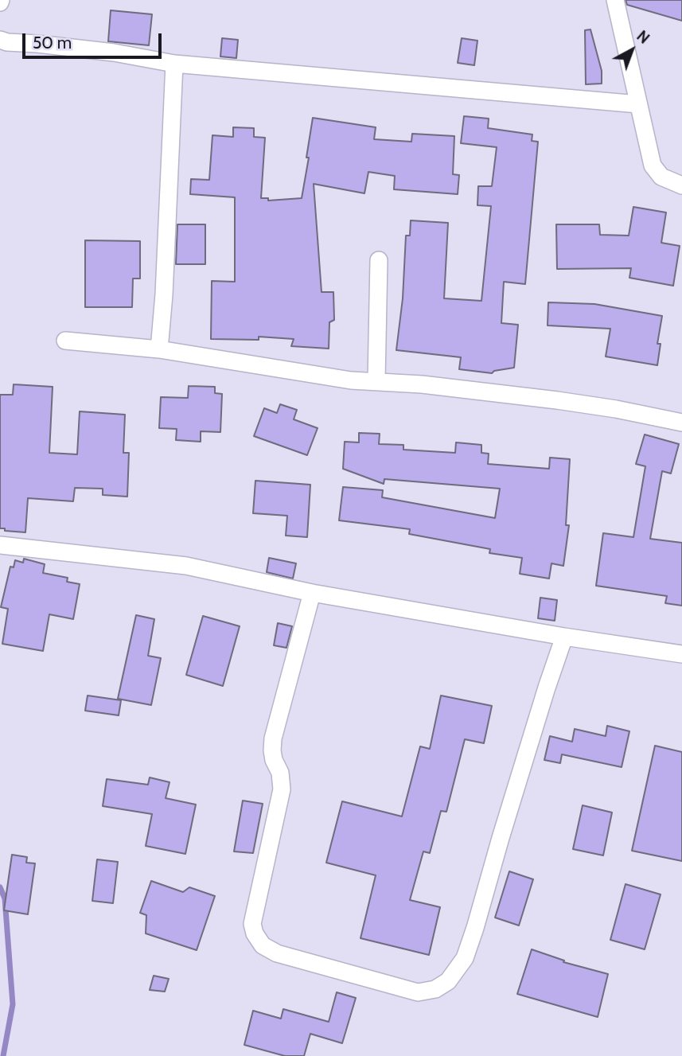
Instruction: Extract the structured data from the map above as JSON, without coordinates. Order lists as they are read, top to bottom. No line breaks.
{"scale_bar":"50 m","north":"top right"}
